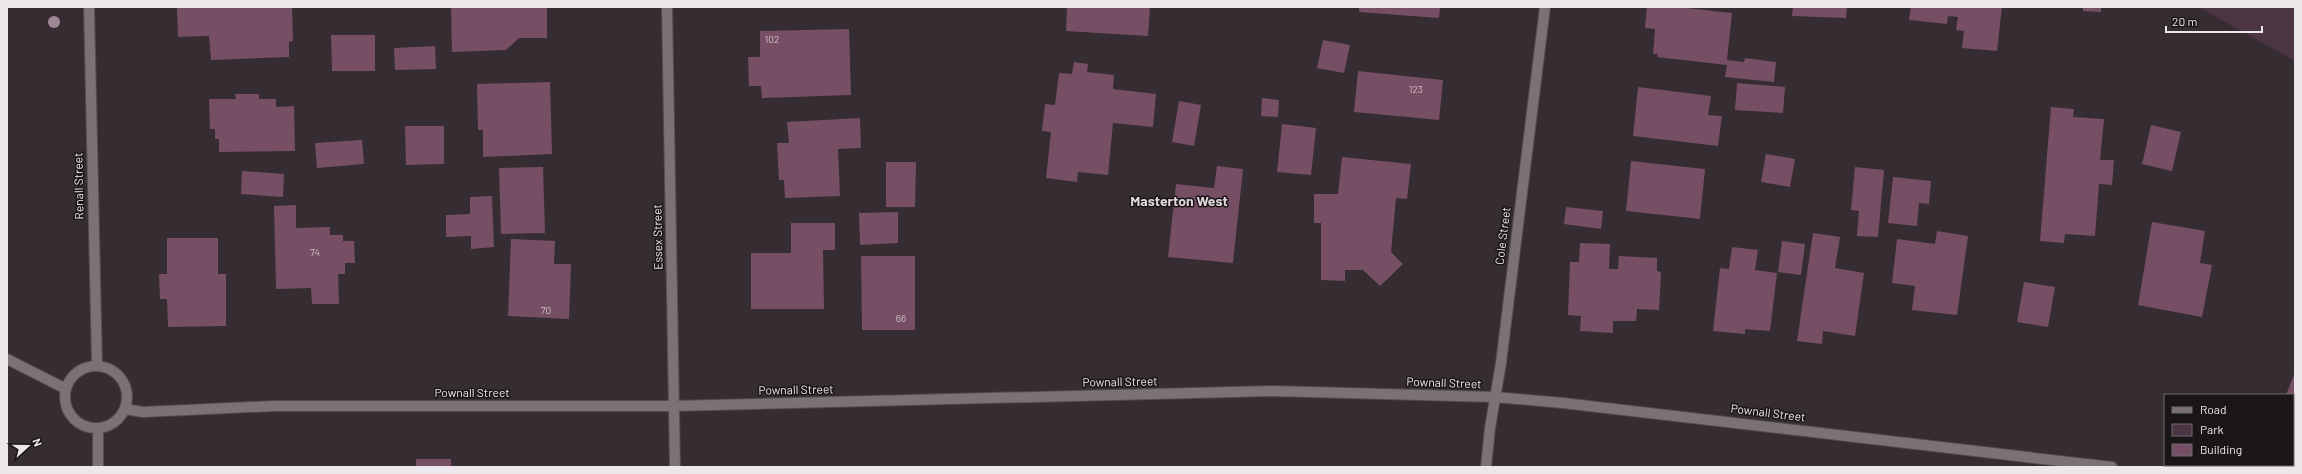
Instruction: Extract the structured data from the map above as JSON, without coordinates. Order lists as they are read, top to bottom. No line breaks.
{"streets":{"street":["Renall Street","Cole Street","Essex Street","Pownall Street"]},"crossings":[["Renall Street","Pownall Street"],["Cole Street","Pownall Street"],["Essex Street","Pownall Street"]],"districts":["Masterton West"],"house_numbers":["102","123","74","70","66"],"legend":["Road","Park","Building"],"scale_bar":"20 m","north":"right"}
